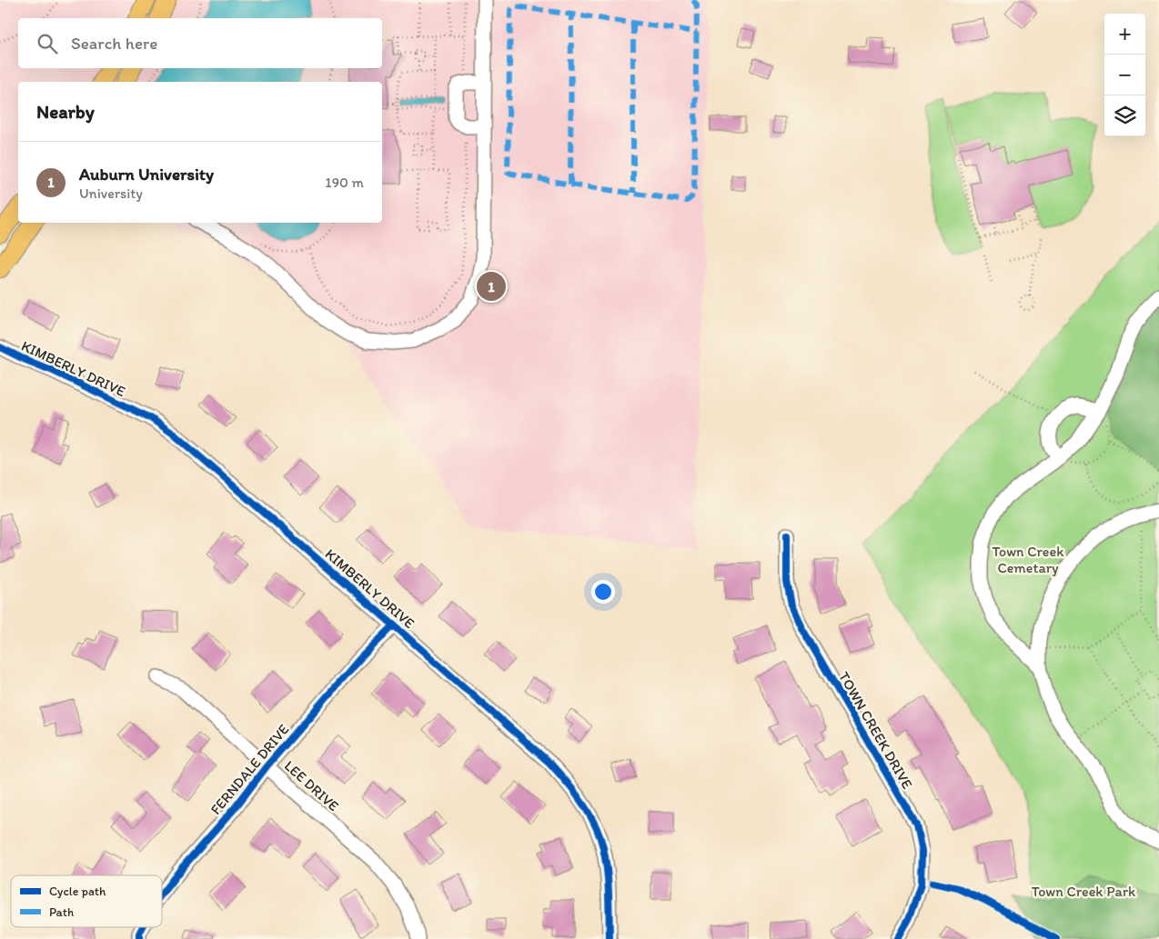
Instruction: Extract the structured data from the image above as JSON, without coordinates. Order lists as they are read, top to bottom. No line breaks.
{"streets":{"street":["KIMBERLY DRIVE","TOWN CREEK DRIVE","FERNDALE DRIVE","LEE DRIVE"]},"crossings":[["KIMBERLY DRIVE","FERNDALE DRIVE"],["FERNDALE DRIVE","LEE DRIVE"]],"parks":["Town Creek Cemetary","Town Creek Park"],"legend":["Cycle path","Path"],"page":{"map_buttons":["+","−"],"search":"Search here","heading":"Nearby","list":[{"mark":"1","name":"Auburn University","note":"University","value":"190 m"}],"pins":"1"}}
